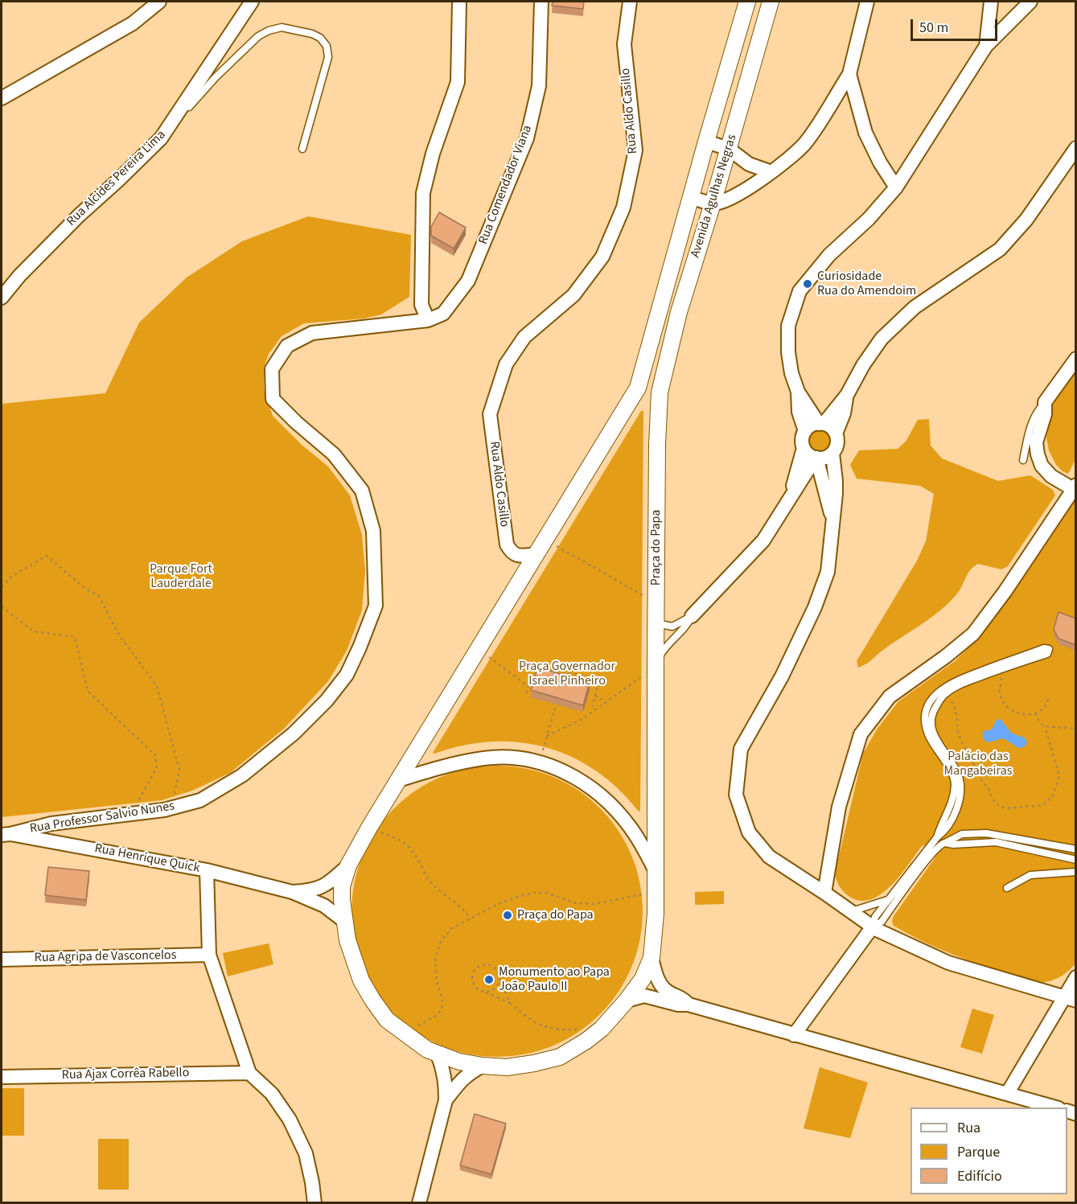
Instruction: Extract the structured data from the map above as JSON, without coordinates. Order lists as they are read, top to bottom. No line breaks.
{"streets":{"street":["Rua Aldo Casillo","Rua Alcides Pereira Lima","Rua Comendador Viana","Avenida Agulhas Negras","Praça do Papa","Rua Professor Salvio Nunes","Rua Henrique Quick","Rua Agripa de Vasconcelos","Rua Ajax Corrêa Rabello"]},"crossings":[["Rua Aldo Casillo","Praça do Papa"],["Rua Comendador Viana","Rua Professor Salvio Nunes"],["Avenida Agulhas Negras","Praça do Papa"],["Praça do Papa","Rua Henrique Quick"],["Rua Professor Salvio Nunes","Rua Henrique Quick"]],"parks":["Parque Fort Lauderdale","Praça Governador Israel Pinheiro","Palácio das Mangabeiras"],"places":["Curiosidade Rua do Amendoim","Praça do Papa","Monumento ao Papa João Paulo II"],"legend":["Rua","Parque","Edifício"],"scale_bar":"50 m"}
